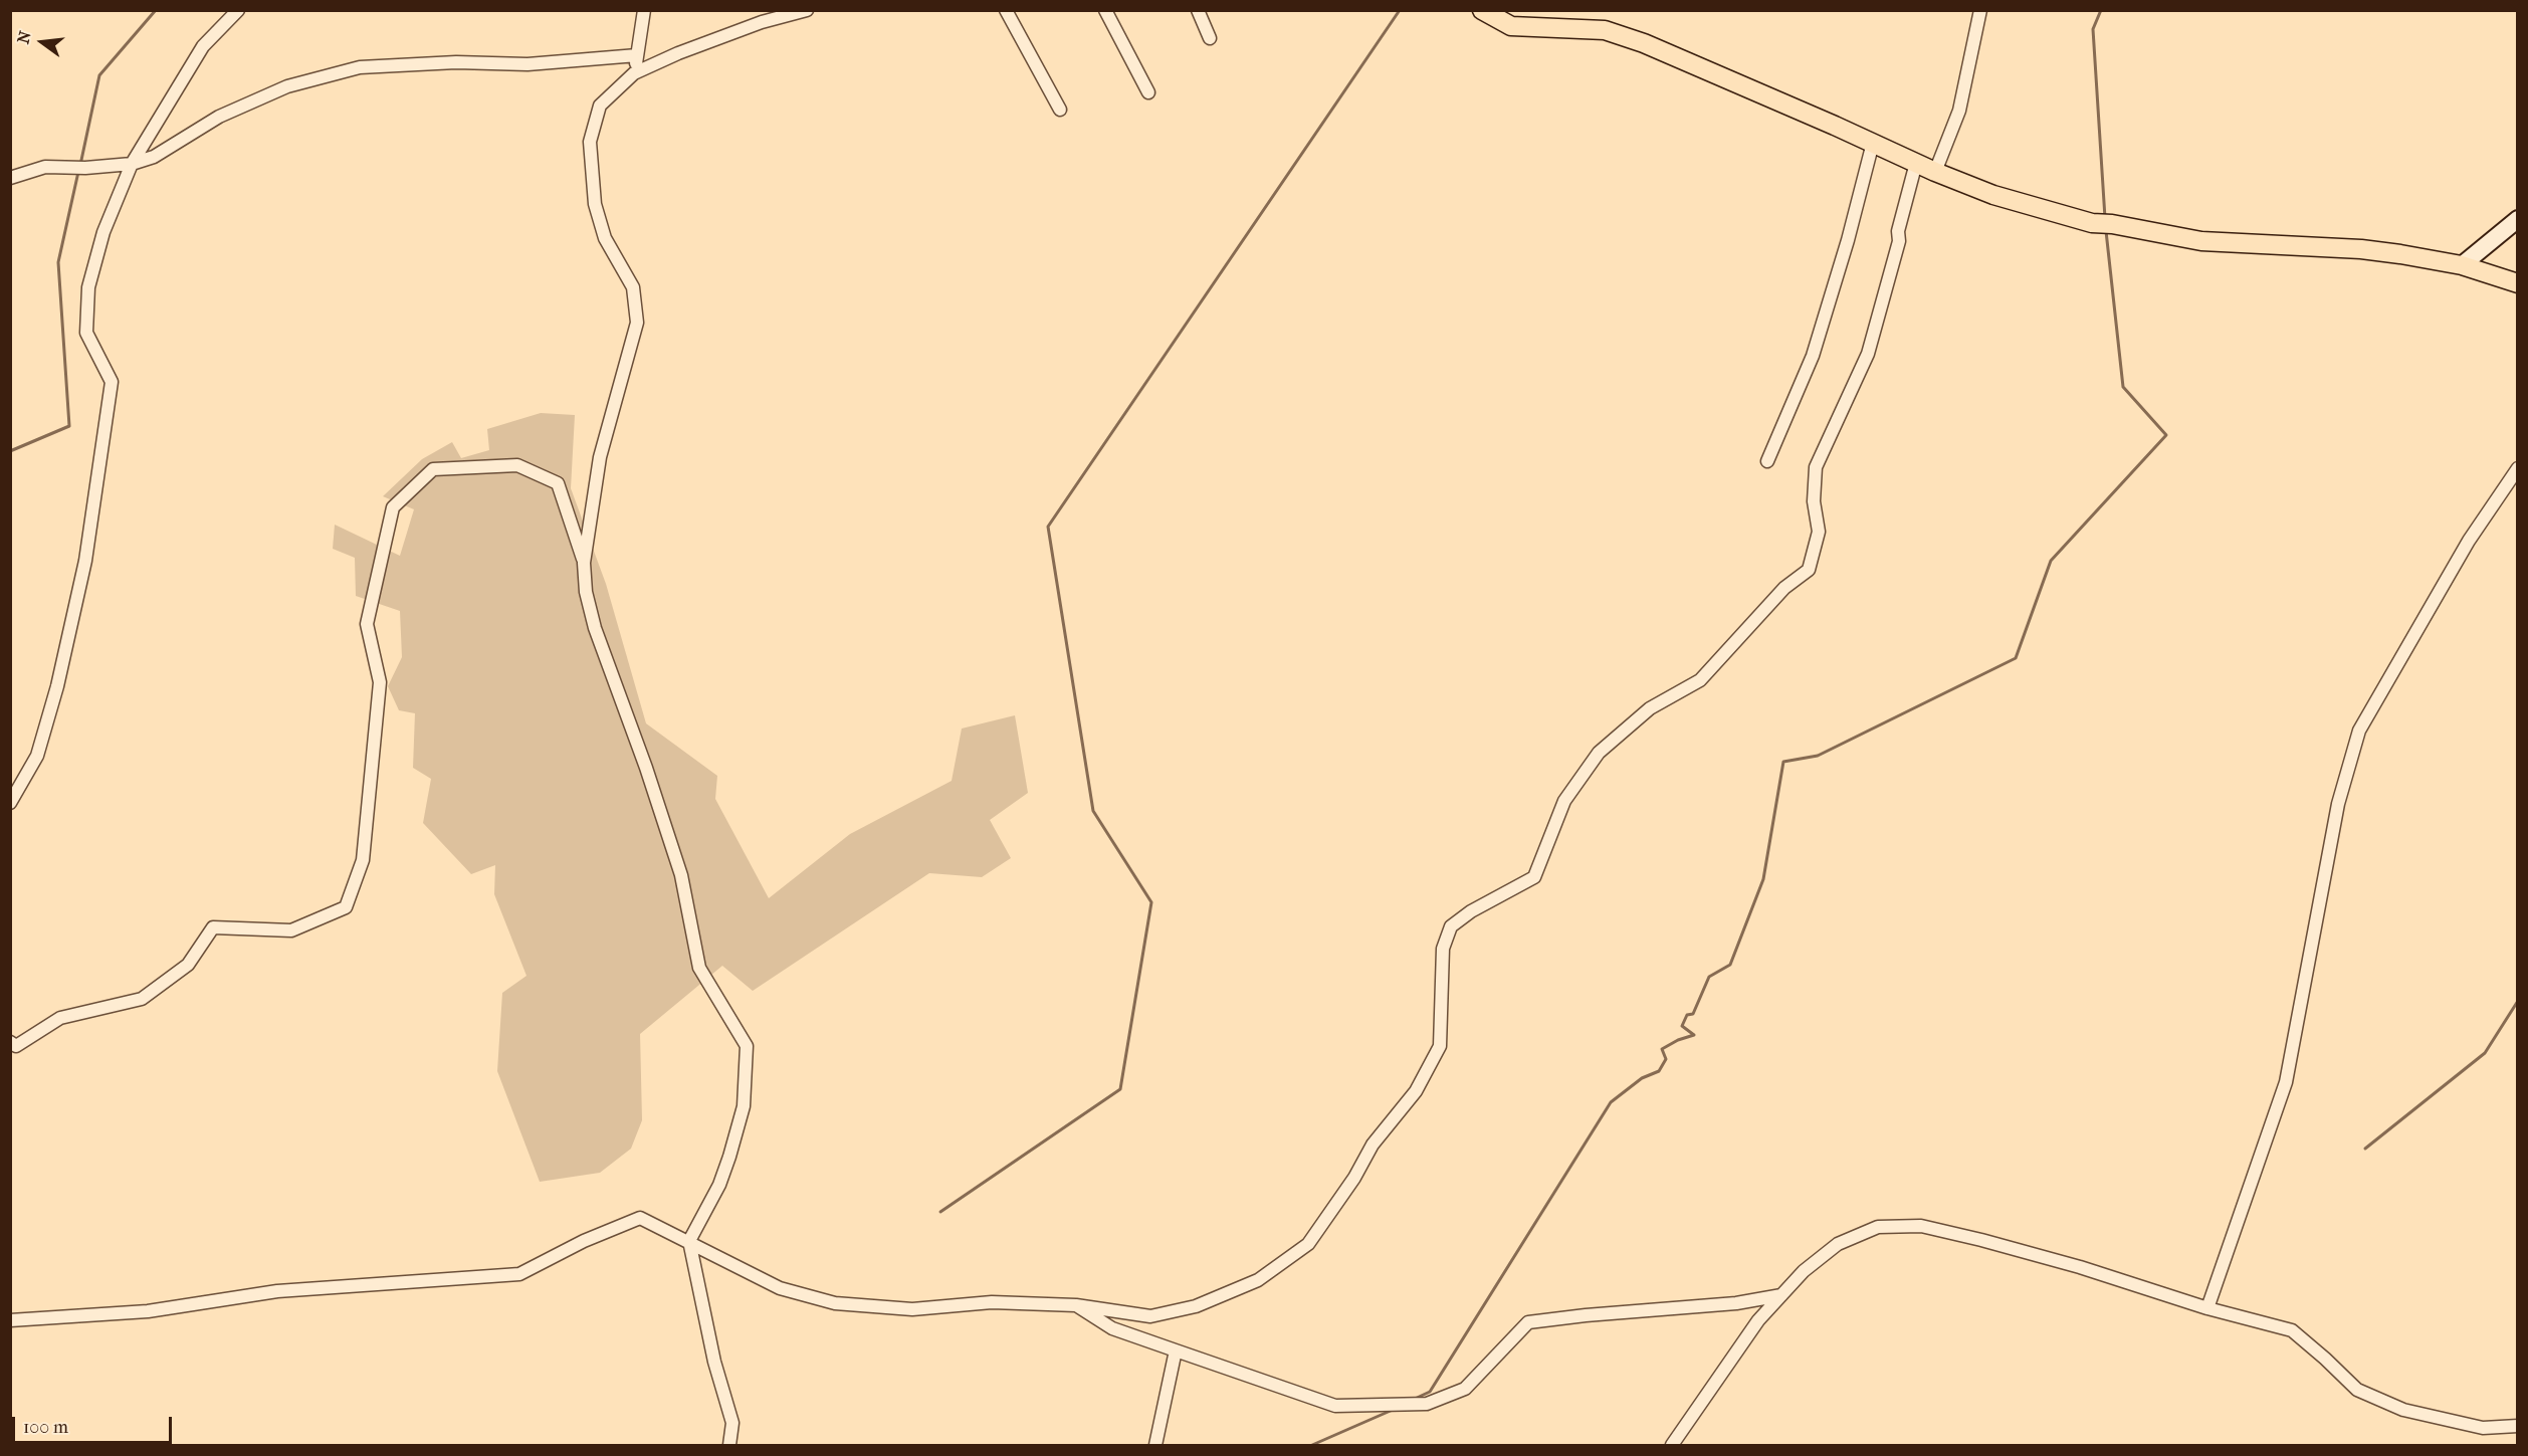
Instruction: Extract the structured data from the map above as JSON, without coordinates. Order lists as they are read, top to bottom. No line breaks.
{"scale_bar":"100 m","north":"left"}
